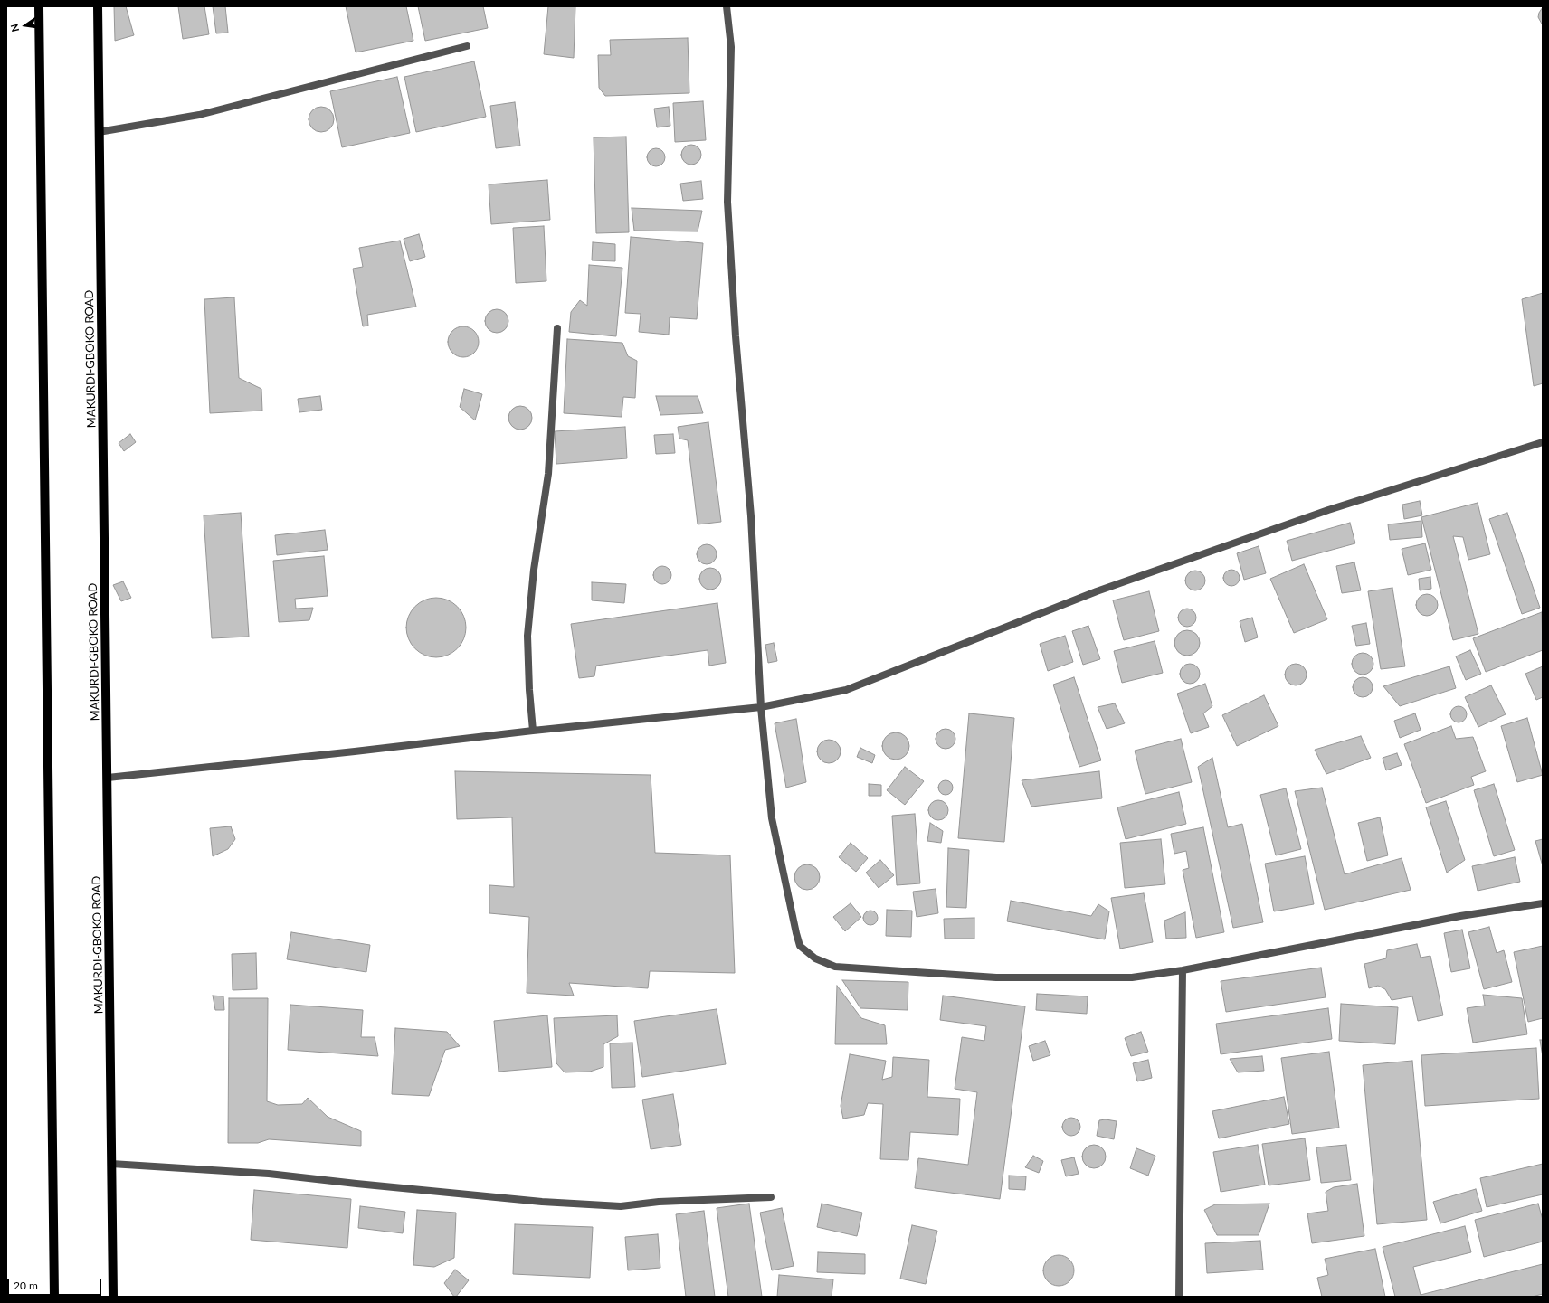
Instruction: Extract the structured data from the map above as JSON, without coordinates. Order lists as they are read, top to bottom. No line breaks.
{"streets":{"main road":["MAKURDI-GBOKO ROAD"]},"scale_bar":"20 m","north":"left"}
